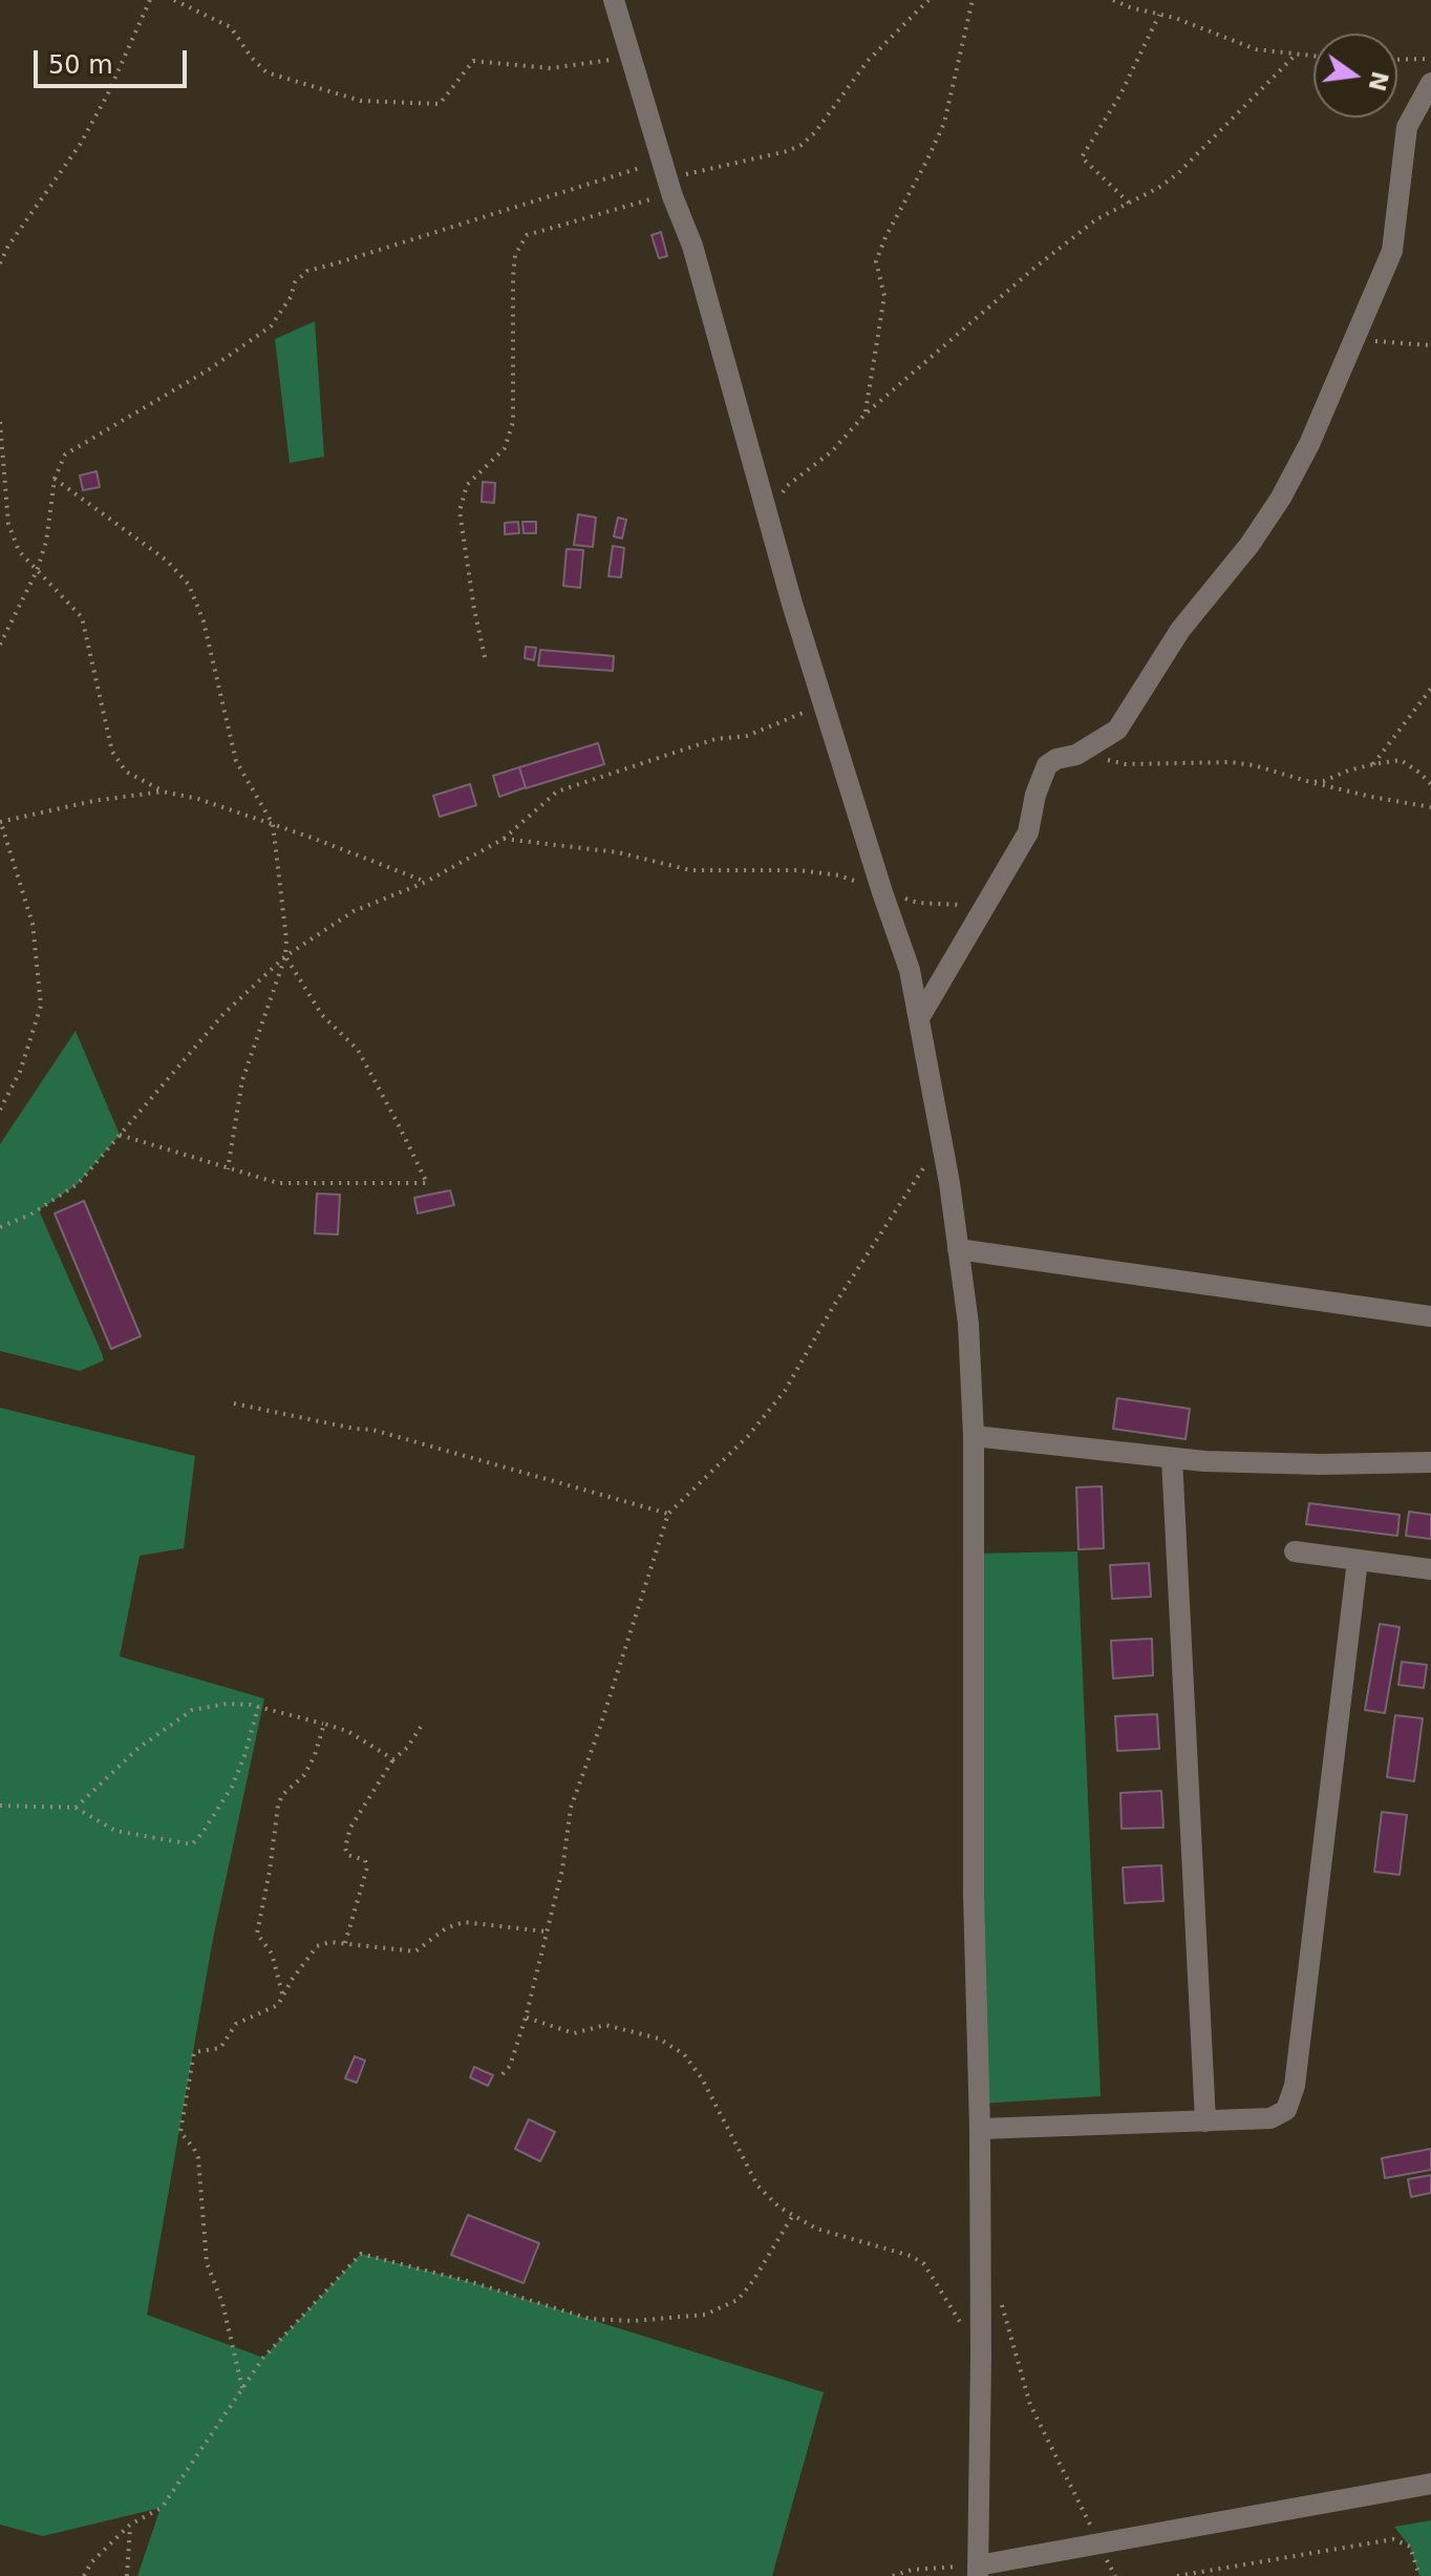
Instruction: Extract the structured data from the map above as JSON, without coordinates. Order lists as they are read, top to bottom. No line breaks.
{"scale_bar":"50 m","north":"right"}
